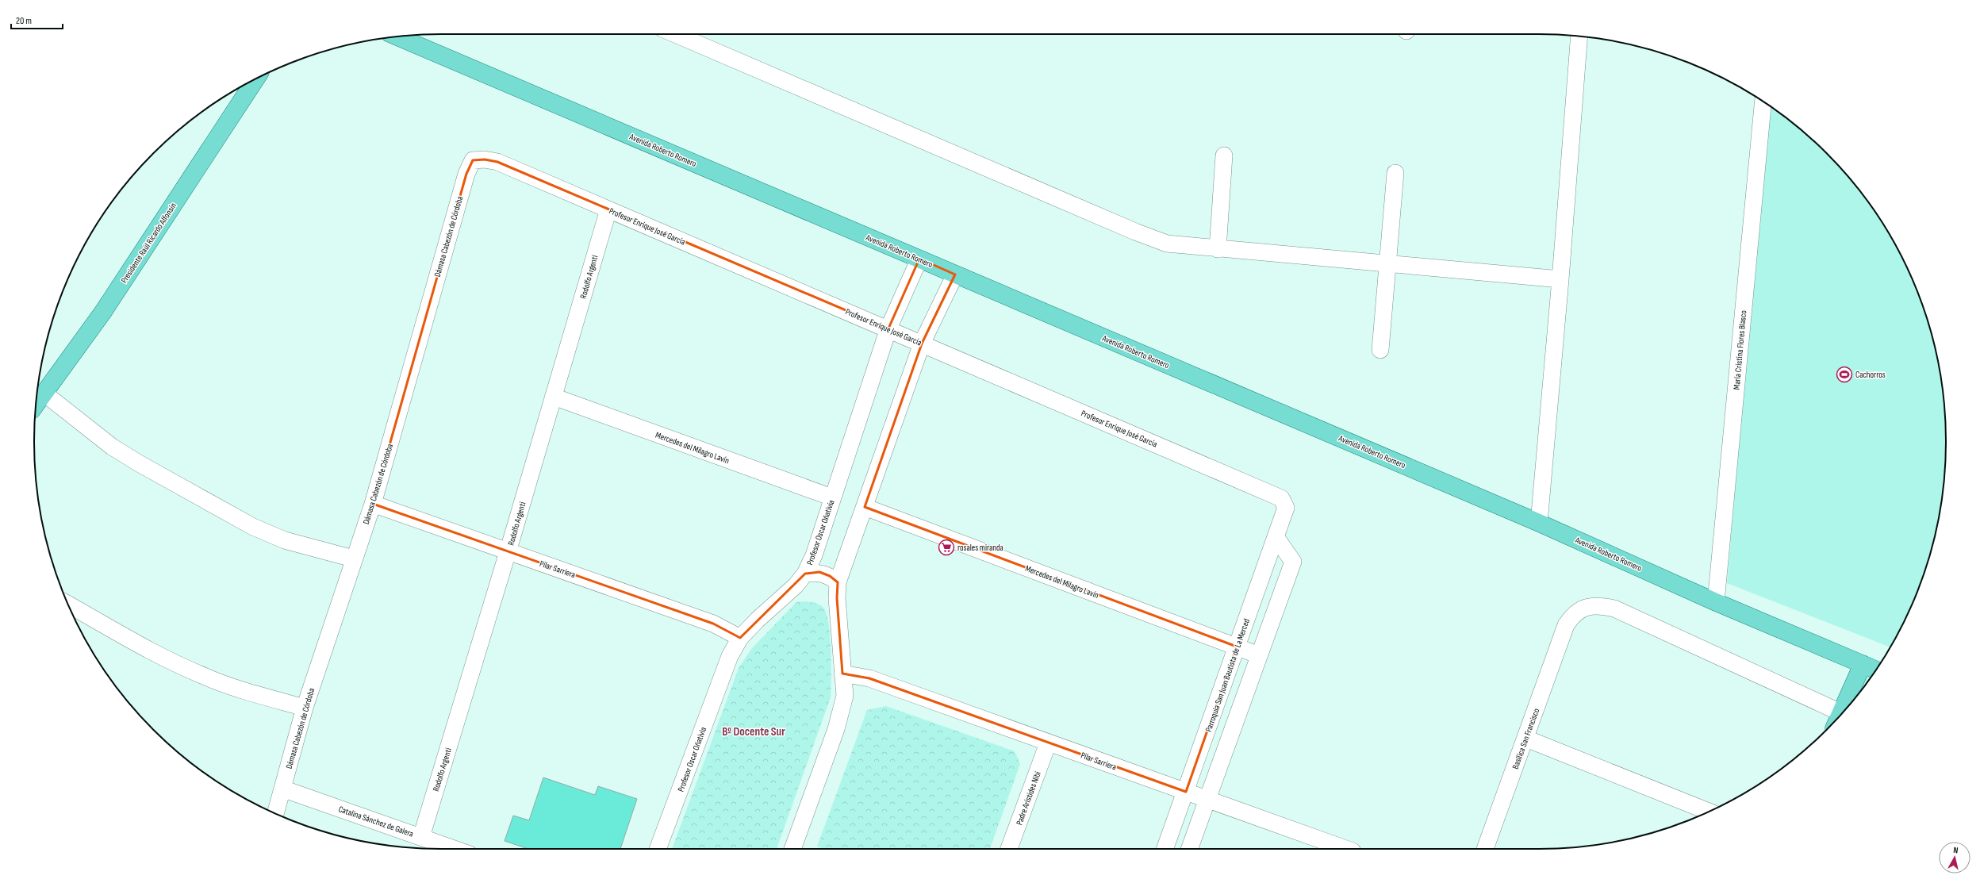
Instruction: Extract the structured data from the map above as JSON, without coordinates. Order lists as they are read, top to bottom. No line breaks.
{"streets":{"main road":["Avenida Roberto Romero","Presidente Raúl Ricardo Alfonsín"],"street":["Profesor Enrique José García","Dámasa Cabezón de Córdoba","Rodolfo Argenti","María Cristina Flores Blasco","Mercedes del Milagro Lavín","Profesor Oscar Oñativia","Pilar Sarriera","Parroquia San Juan Bautista de La Merced","Basílica San Francisco","Padre Arístides Nibi","Catalina Sánchez de Galera"]},"crossings":[["Avenida Roberto Romero","María Cristina Flores Blasco"],["Avenida Roberto Romero","Profesor Oscar Oñativia"],["Profesor Enrique José García","Dámasa Cabezón de Córdoba"],["Profesor Enrique José García","Rodolfo Argenti"],["Profesor Enrique José García","Profesor Oscar Oñativia"],["Profesor Enrique José García","Parroquia San Juan Bautista de La Merced"],["Dámasa Cabezón de Córdoba","Pilar Sarriera"],["Dámasa Cabezón de Córdoba","Catalina Sánchez de Galera"],["Rodolfo Argenti","Mercedes del Milagro Lavín"],["Rodolfo Argenti","Pilar Sarriera"],["Rodolfo Argenti","Catalina Sánchez de Galera"],["Mercedes del Milagro Lavín","Profesor Oscar Oñativia"],["Mercedes del Milagro Lavín","Parroquia San Juan Bautista de La Merced"],["Profesor Oscar Oñativia","Pilar Sarriera"],["Pilar Sarriera","Parroquia San Juan Bautista de La Merced"],["Pilar Sarriera","Padre Arístides Nibi"]],"districts":["Bº Docente Sur"],"places":{"sports":["Cachorros"],"supermarket":["rosales miranda"]},"scale_bar":"20 m","north":"top"}
